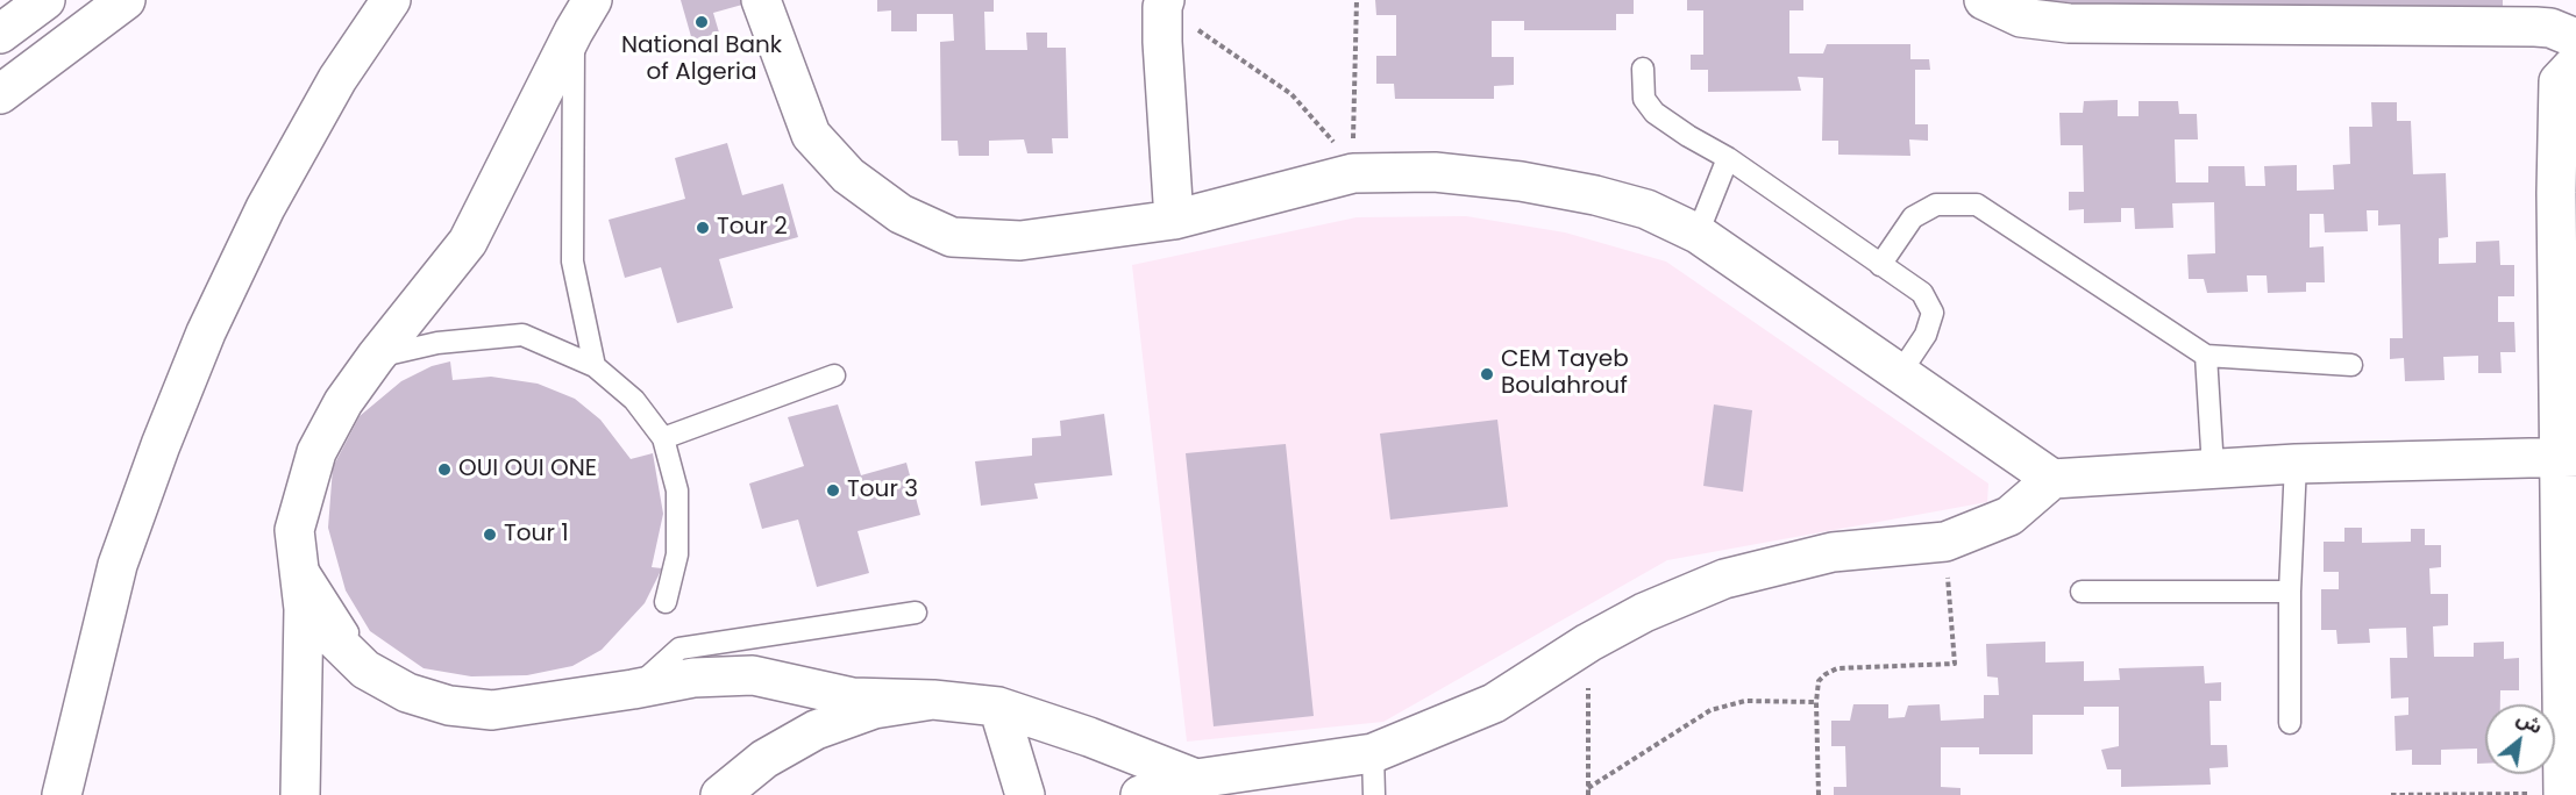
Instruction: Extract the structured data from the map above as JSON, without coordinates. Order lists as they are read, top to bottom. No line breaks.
{"places":["National Bank of Algeria","Tour 2","CEM Tayeb Boulahrouf","OUI OUI ONE","Tour 3","Tour 1"],"north":"top right"}
